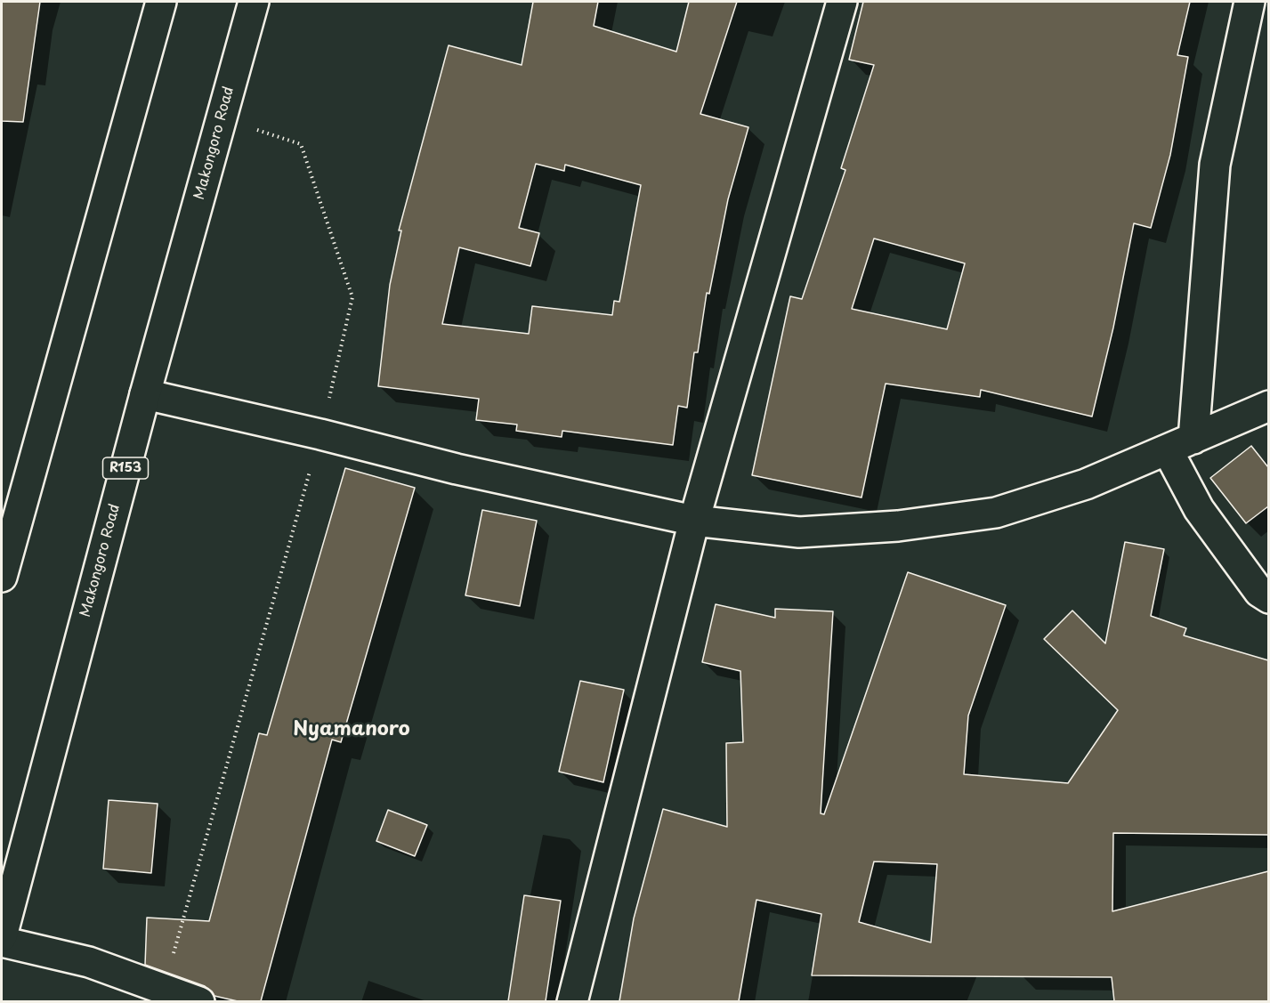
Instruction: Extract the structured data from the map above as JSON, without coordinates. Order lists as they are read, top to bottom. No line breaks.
{"streets":{"street":["Makongoro Road","R153"]},"districts":["Nyamanoro"]}
